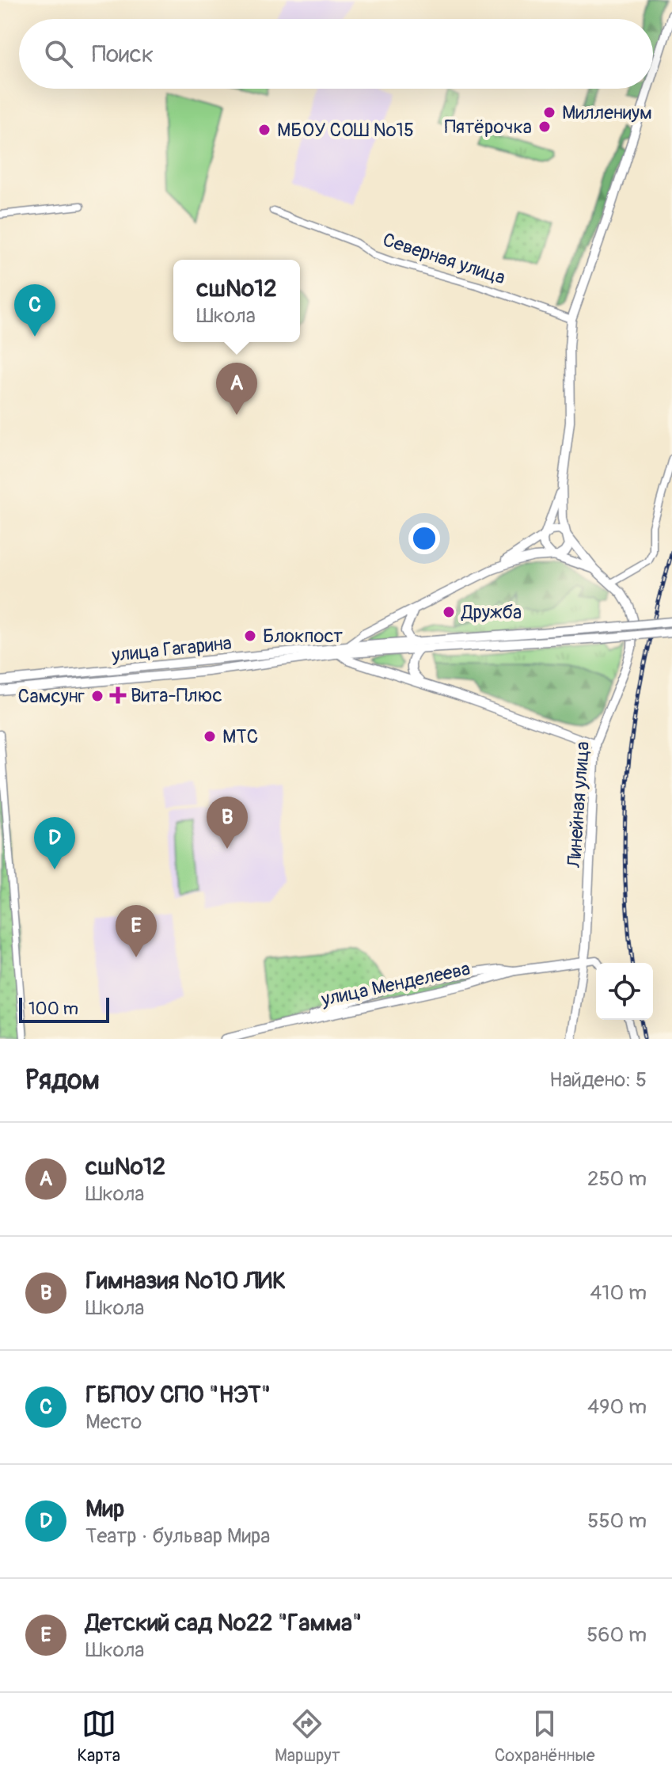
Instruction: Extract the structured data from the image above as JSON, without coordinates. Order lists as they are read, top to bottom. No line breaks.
{"streets":{"main road":["улица Гагарина","Линейная улица","улица Менделеева"],"street":["Северная улица"]},"crossings":[["улица Гагарина","Линейная улица"],["Линейная улица","улица Менделеева"]],"places":{"other":["Миллениум","Пятёрочка","МБОУ СОШ №15","Дружба","Блокпост","Самсунг","МТС"],"health":["Вита-Плюс"]},"scale_bar":"100 m","page":{"search":"Поиск","popup":["сш№12","Школа"],"pins":["C","A","B","D","E"],"scale":"100 m","heading":["Рядом","Найдено: 5"],"list":[{"mark":"A","name":"сш№12","note":"Школа","value":"250 m"},{"mark":"B","name":"Гимназия №10 ЛИК","note":"Школа","value":"410 m"},{"mark":"C","name":"ГБПОУ СПО \"НЭТ\"","note":"Место","value":"490 m"},{"mark":"D","name":"Мир","note":"Театр · бульвар Мира","value":"550 m"},{"mark":"E","name":"Детский сад №22 \"Гамма\"","note":"Школа","value":"560 m"}],"nav":["Карта","Маршрут","Сохранённые"]}}
